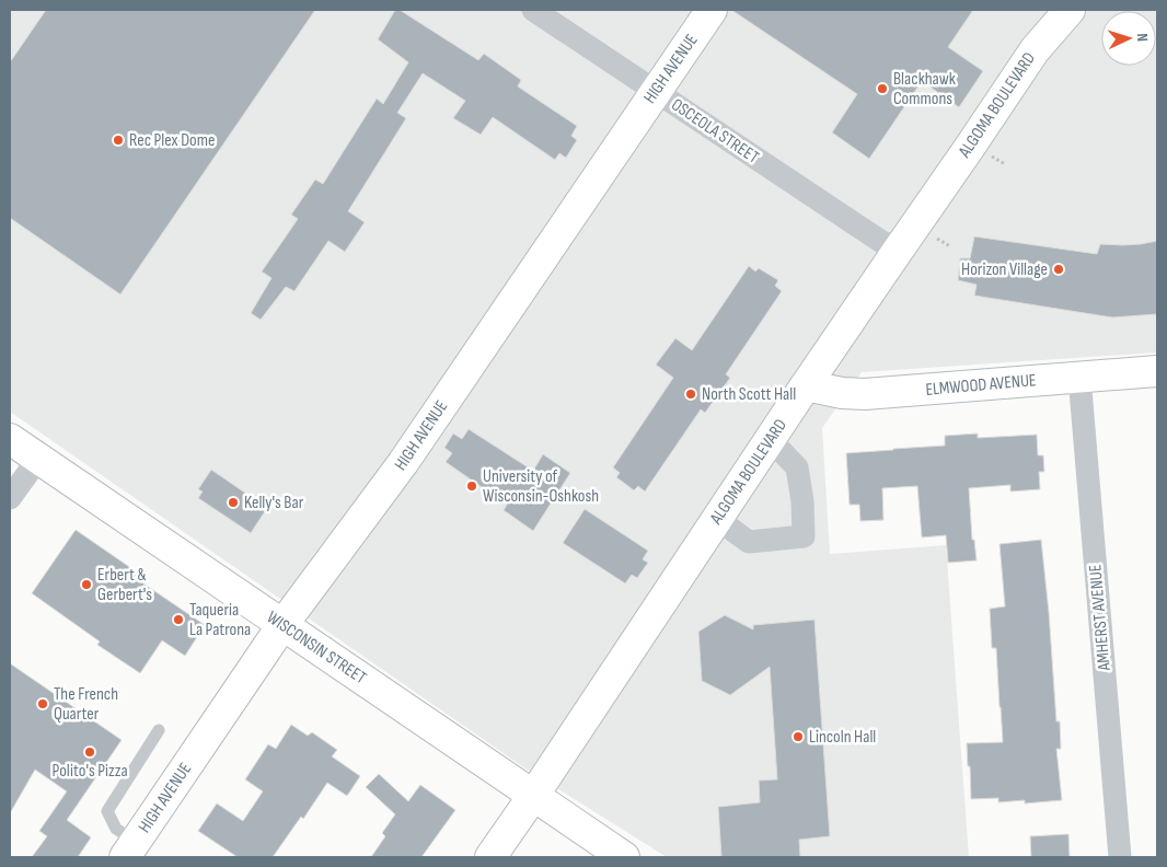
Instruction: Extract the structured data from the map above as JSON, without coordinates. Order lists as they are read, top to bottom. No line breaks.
{"streets":{"main road":["HIGH AVENUE","ALGOMA BOULEVARD","ELMWOOD AVENUE","WISCONSIN STREET"],"street":["OSCEOLA STREET","AMHERST AVENUE"]},"crossings":[["HIGH AVENUE","OSCEOLA STREET"],["HIGH AVENUE","WISCONSIN STREET"],["ALGOMA BOULEVARD","OSCEOLA STREET"],["ALGOMA BOULEVARD","ELMWOOD AVENUE"],["ALGOMA BOULEVARD","WISCONSIN STREET"],["ELMWOOD AVENUE","AMHERST AVENUE"]],"places":["Blackhawk Commons","Rec Plex Dome","Horizon Village","North Scott Hall","University of Wisconsin-Oshkosh","Kelly's Bar","Erbert & Gerbert's","Taqueria La Patrona","The French Quarter","Lincoln Hall","Polito's Pizza"],"north":"right"}
